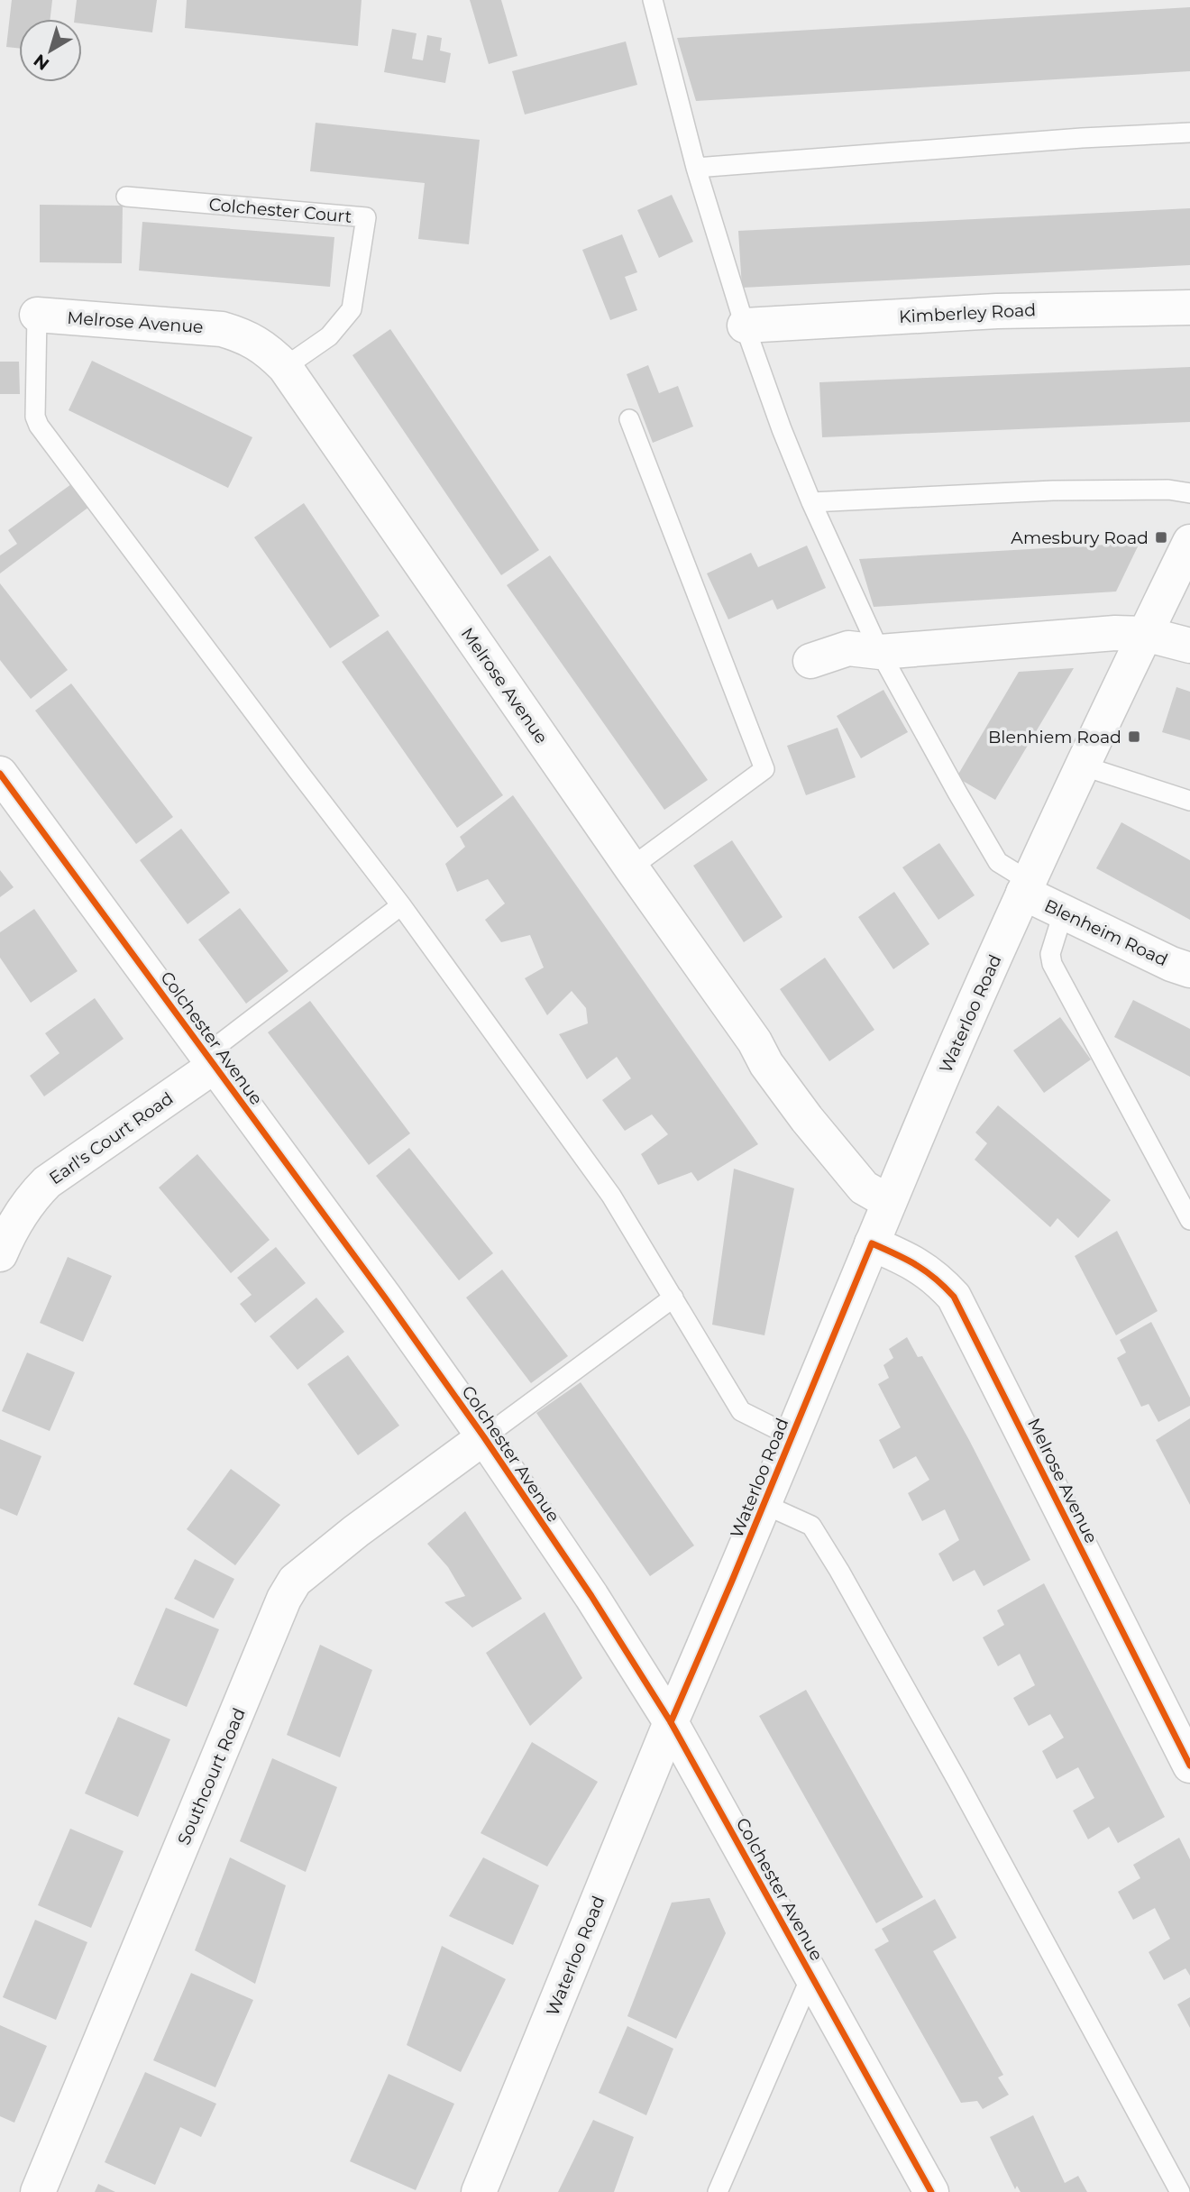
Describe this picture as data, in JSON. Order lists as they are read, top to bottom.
{
  "streets": {
    "street": [
      "Kimberley Road",
      "Melrose Avenue",
      "Blenheim Road",
      "Waterloo Road",
      "Colchester Avenue",
      "Earl's Court Road",
      "Southcourt Road"
    ],
    "lane": ["Colchester Court"]
  },
  "crossings": [
    ["Colchester Court", "Melrose Avenue"],
    ["Melrose Avenue", "Waterloo Road"],
    ["Blenheim Road", "Waterloo Road"],
    ["Waterloo Road", "Colchester Avenue"],
    ["Colchester Avenue", "Earl's Court Road"],
    ["Colchester Avenue", "Southcourt Road"]
  ],
  "places": {
    "transit": ["Amesbury Road", "Blenhiem Road"]
  },
  "north": "bottom left"
}
